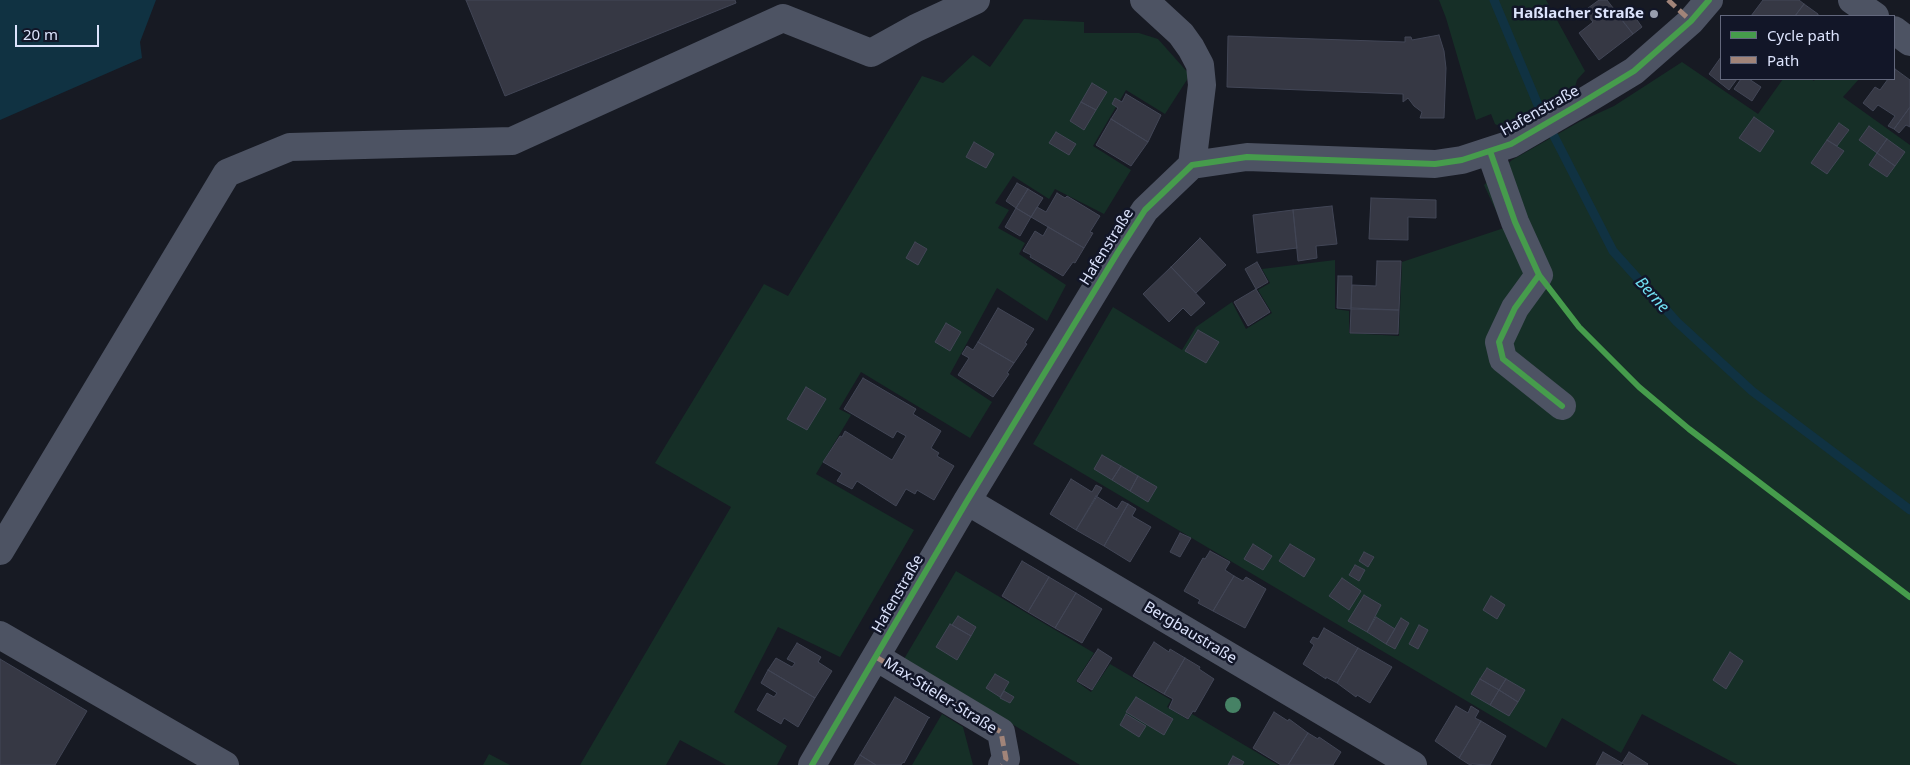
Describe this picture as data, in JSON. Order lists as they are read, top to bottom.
{
  "streets": {
    "street": ["Hafenstraße", "Bergbaustraße", "Max-Stieler-Straße"]
  },
  "crossings": [
    ["Hafenstraße", "Bergbaustraße"],
    ["Hafenstraße", "Max-Stieler-Straße"]
  ],
  "water": ["Berne"],
  "places": ["Haßlacher Straße"],
  "legend": ["Cycle path", "Path"],
  "scale_bar": "20 m"
}
